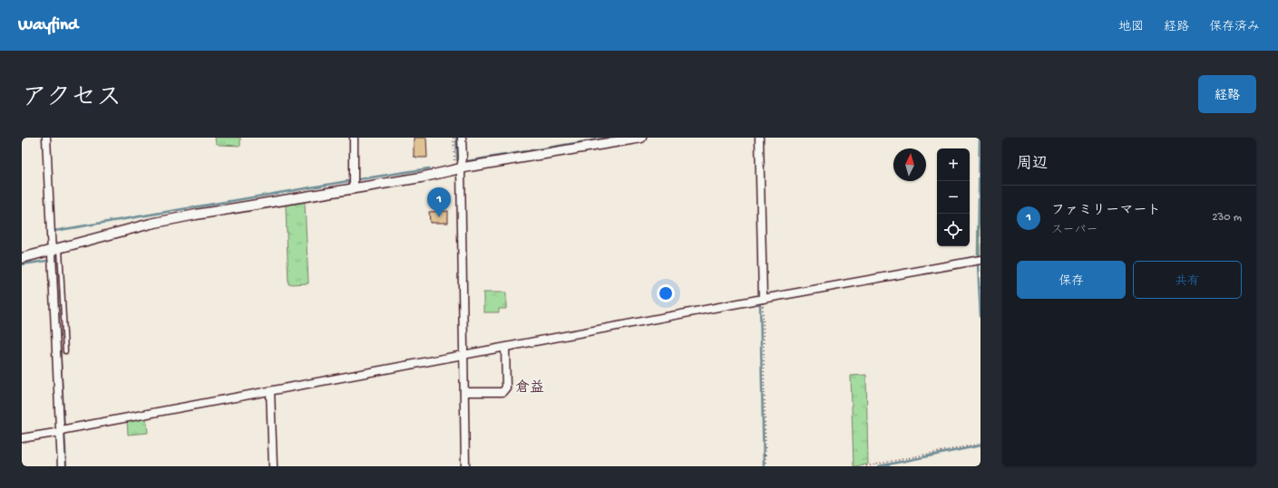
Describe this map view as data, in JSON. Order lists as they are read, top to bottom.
{
  "districts": ["倉益"],
  "north": "top",
  "page": {
    "header": "Wayfind",
    "nav": ["地図", "経路", "保存済み"],
    "title": "アクセス",
    "buttons": [
      "経路",
      ["保存", "共有"]
    ],
    "heading": "周辺",
    "map_buttons": ["+", "−"],
    "list": [
      {
        "mark": "1",
        "name": "ファミリーマート",
        "note": "スーパー",
        "value": "230 m"
      }
    ],
    "pins": "1"
  }
}
